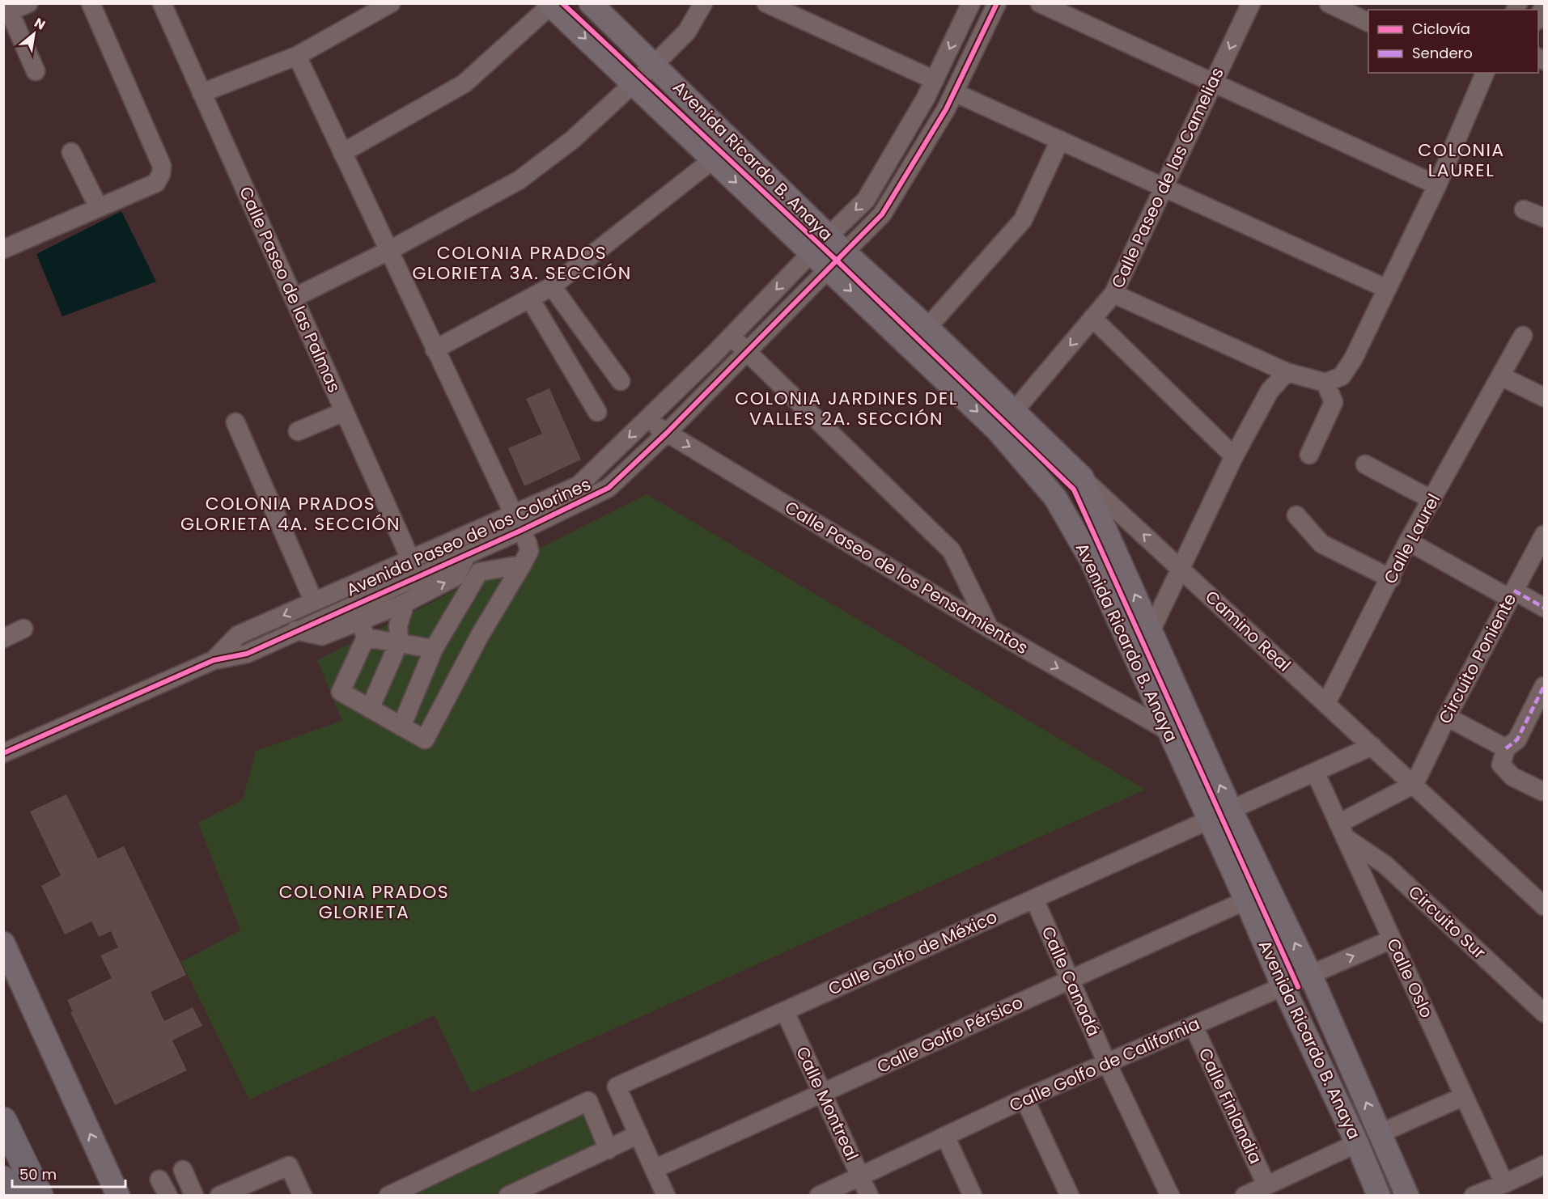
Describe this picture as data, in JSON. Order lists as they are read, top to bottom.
{
  "streets": {
    "main road": ["Avenida Ricardo B. Anaya"],
    "street": [
      "Calle Paseo de las Camelias",
      "Calle Paseo de las Palmas",
      "Avenida Paseo de los Colorines",
      "Calle Laurel",
      "Calle Paseo de los Pensamientos",
      "Camino Real",
      "Circuito Poniente",
      "Circuito Sur",
      "Calle Golfo de México",
      "Calle Oslo",
      "Calle Canadá",
      "Calle Golfo Pérsico",
      "Calle Golfo de California",
      "Calle Montreal",
      "Calle Finlandia"
    ]
  },
  "crossings": [
    ["Avenida Ricardo B. Anaya", "Calle Paseo de las Camelias"],
    ["Avenida Ricardo B. Anaya", "Avenida Paseo de los Colorines"],
    ["Avenida Ricardo B. Anaya", "Calle Paseo de los Pensamientos"],
    ["Avenida Ricardo B. Anaya", "Camino Real"],
    ["Avenida Ricardo B. Anaya", "Calle Golfo de México"],
    ["Avenida Ricardo B. Anaya", "Calle Golfo Pérsico"],
    ["Avenida Ricardo B. Anaya", "Calle Golfo de California"],
    ["Calle Paseo de las Palmas", "Avenida Paseo de los Colorines"],
    ["Avenida Paseo de los Colorines", "Calle Paseo de los Pensamientos"],
    ["Calle Laurel", "Camino Real"],
    ["Camino Real", "Circuito Poniente"],
    ["Circuito Sur", "Calle Oslo"],
    ["Calle Golfo de México", "Calle Canadá"],
    ["Calle Golfo de México", "Calle Montreal"],
    ["Calle Oslo", "Calle Golfo de California"],
    ["Calle Canadá", "Calle Golfo Pérsico"],
    ["Calle Canadá", "Calle Golfo de California"],
    ["Calle Golfo Pérsico", "Calle Montreal"],
    ["Calle Golfo de California", "Calle Montreal"],
    ["Calle Golfo de California", "Calle Finlandia"]
  ],
  "districts": [
    "COLONIA LAUREL",
    "COLONIA PRADOS GLORIETA 3A. SECCIÓN",
    "COLONIA JARDINES DEL VALLES 2A. SECCIÓN",
    "COLONIA PRADOS GLORIETA 4A. SECCIÓN",
    "COLONIA PRADOS GLORIETA"
  ],
  "legend": ["Ciclovía", "Sendero"],
  "scale_bar": "50 m",
  "north": "top right"
}
